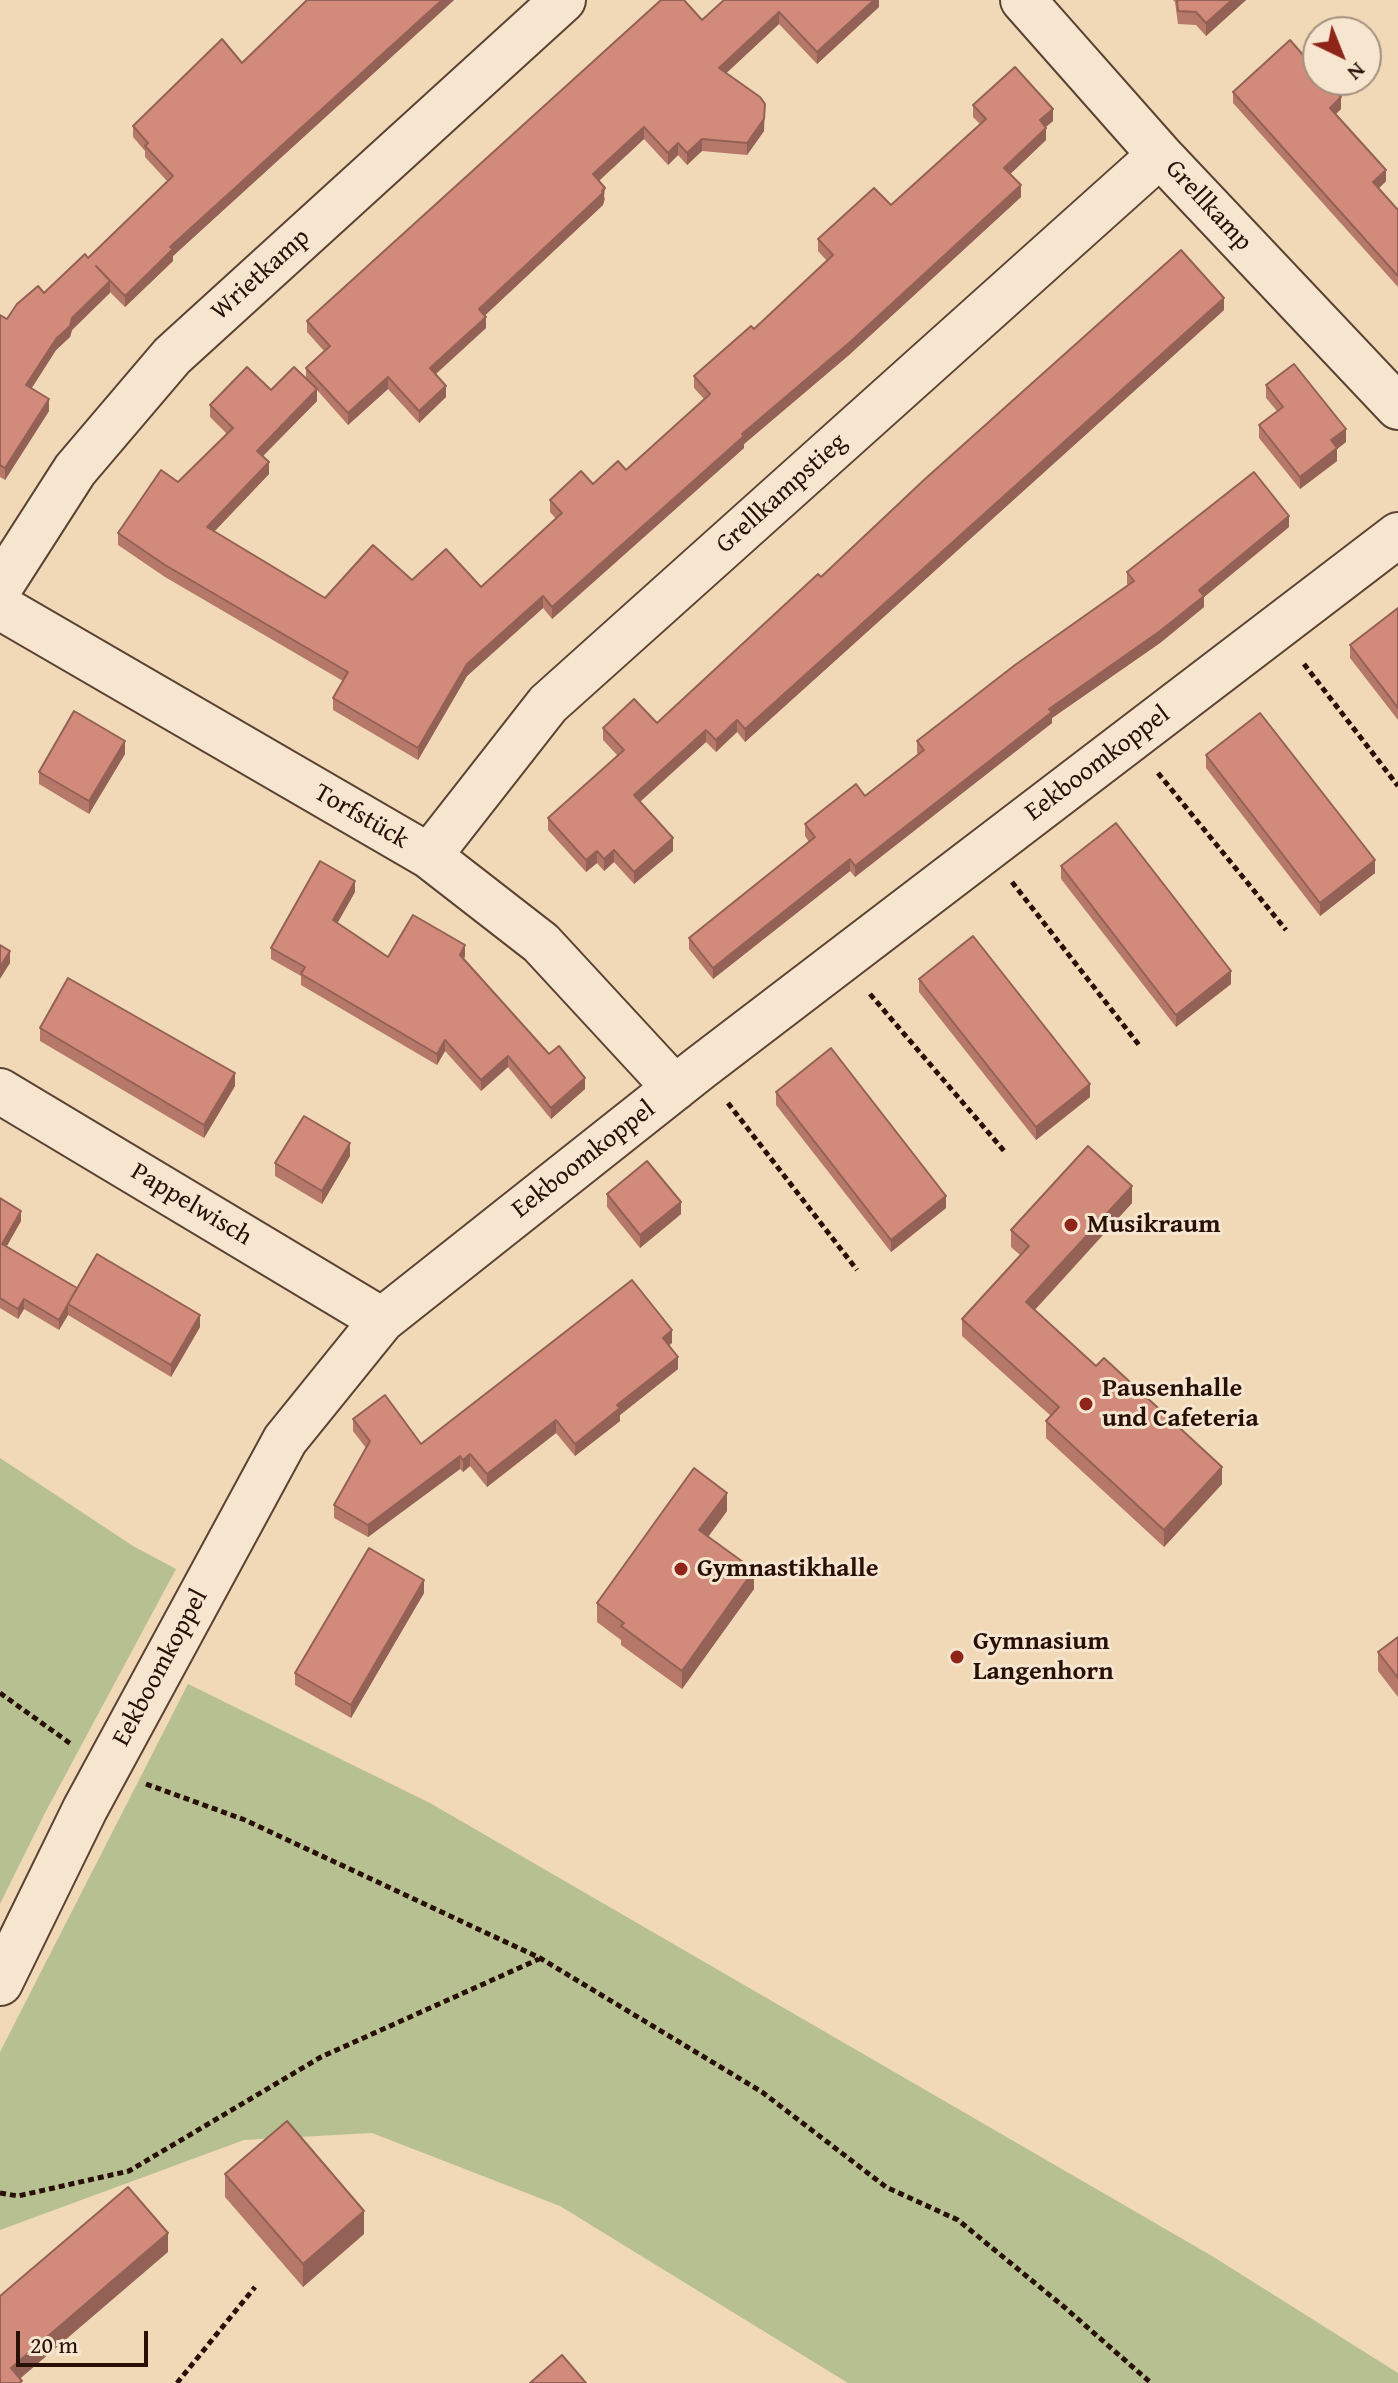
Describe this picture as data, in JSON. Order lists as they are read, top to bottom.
{
  "streets": {
    "street": [
      "Grellkamp",
      "Wrietkamp",
      "Grellkampstieg",
      "Eekboomkoppel",
      "Torfstück",
      "Pappelwisch"
    ]
  },
  "crossings": [
    ["Grellkamp", "Grellkampstieg"],
    ["Grellkampstieg", "Torfstück"],
    ["Eekboomkoppel", "Torfstück"],
    ["Eekboomkoppel", "Pappelwisch"]
  ],
  "places": [
    "Musikraum",
    "Pausenhalle und Cafeteria",
    "Gymnastikhalle",
    "Gymnasium Langenhorn"
  ],
  "scale_bar": "20 m",
  "north": "bottom right"
}
